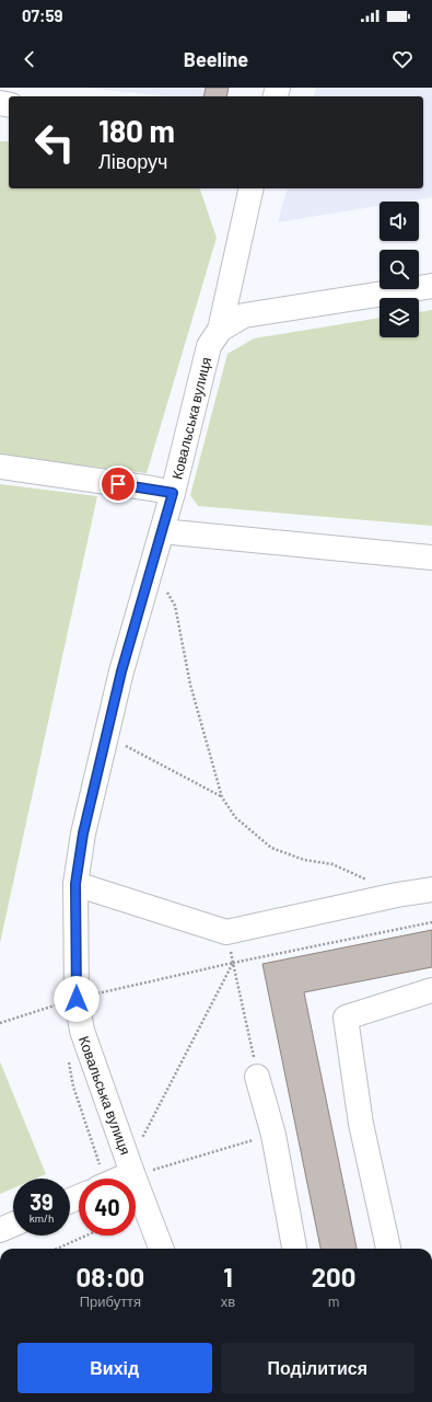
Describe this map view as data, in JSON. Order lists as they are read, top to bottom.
{
  "streets": {
    "street": ["Ковальська вулиця"]
  },
  "page": {
    "status": "07:59",
    "header": "Beeline",
    "turn": ["180 m", "Ліворуч"],
    "speed": "39 km/h",
    "limit": "40",
    "eta": [
      "08:00",
      "Прибуття",
      "1",
      "хв",
      "200",
      "m"
    ],
    "buttons": ["Вихід", "Поділитися"]
  }
}
